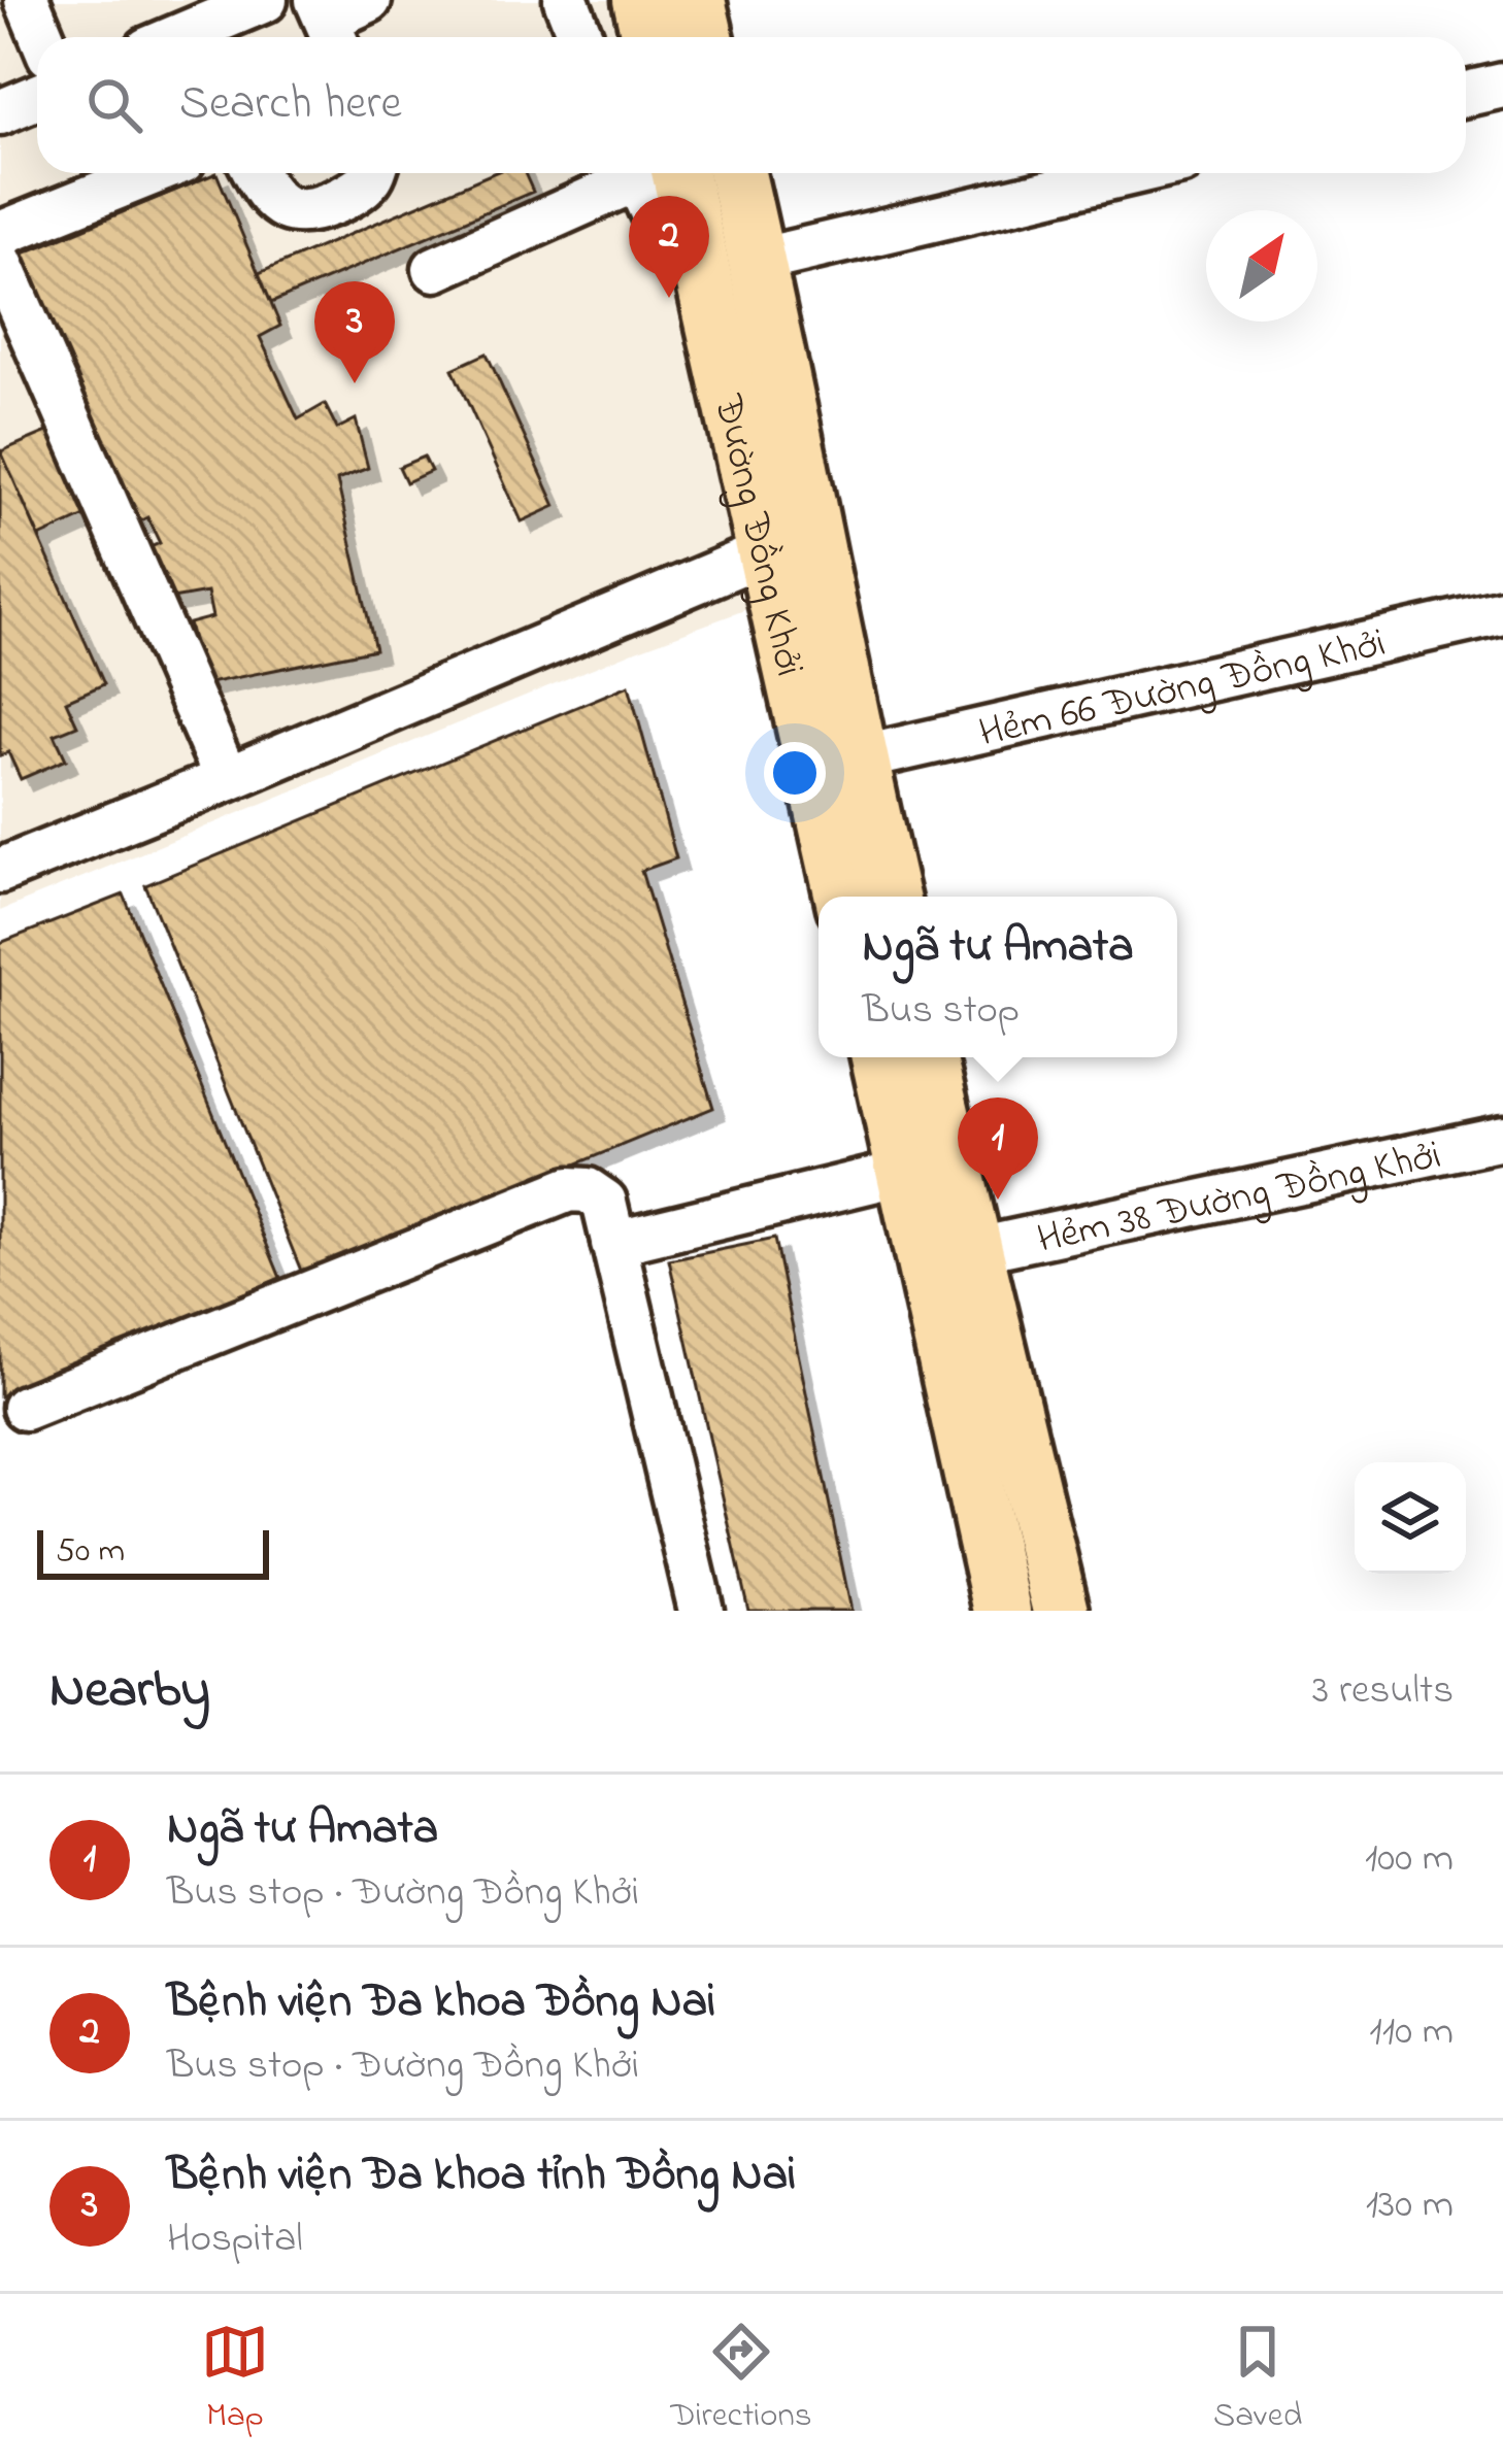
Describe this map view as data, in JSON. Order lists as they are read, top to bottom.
{
  "streets": {
    "main road": ["Đường Đồng Khởi"],
    "street": ["Hẻm 66 Đường Đồng Khởi", "Hẻm 38 Đường Đồng Khởi"]
  },
  "crossings": [
    ["Đường Đồng Khởi", "Hẻm 66 Đường Đồng Khởi"]
  ],
  "scale_bar": "50 m",
  "north": "top right",
  "page": {
    "search": "Search here",
    "pins": ["2", "3", "1"],
    "popup": ["Ngã tư Amata", "Bus stop"],
    "scale": "50 m",
    "heading": ["Nearby", "3 results"],
    "list": [
      {
        "mark": "1",
        "name": "Ngã tư Amata",
        "note": "Bus stop · Đường Đồng Khởi",
        "value": "100 m"
      },
      {
        "mark": "2",
        "name": "Bệnh viện Đa khoa Đồng Nai",
        "note": "Bus stop · Đường Đồng Khởi",
        "value": "110 m"
      },
      {
        "mark": "3",
        "name": "Bệnh viện Đa khoa tỉnh Đồng Nai",
        "note": "Hospital",
        "value": "130 m"
      }
    ],
    "nav": ["Map", "Directions", "Saved"]
  }
}
